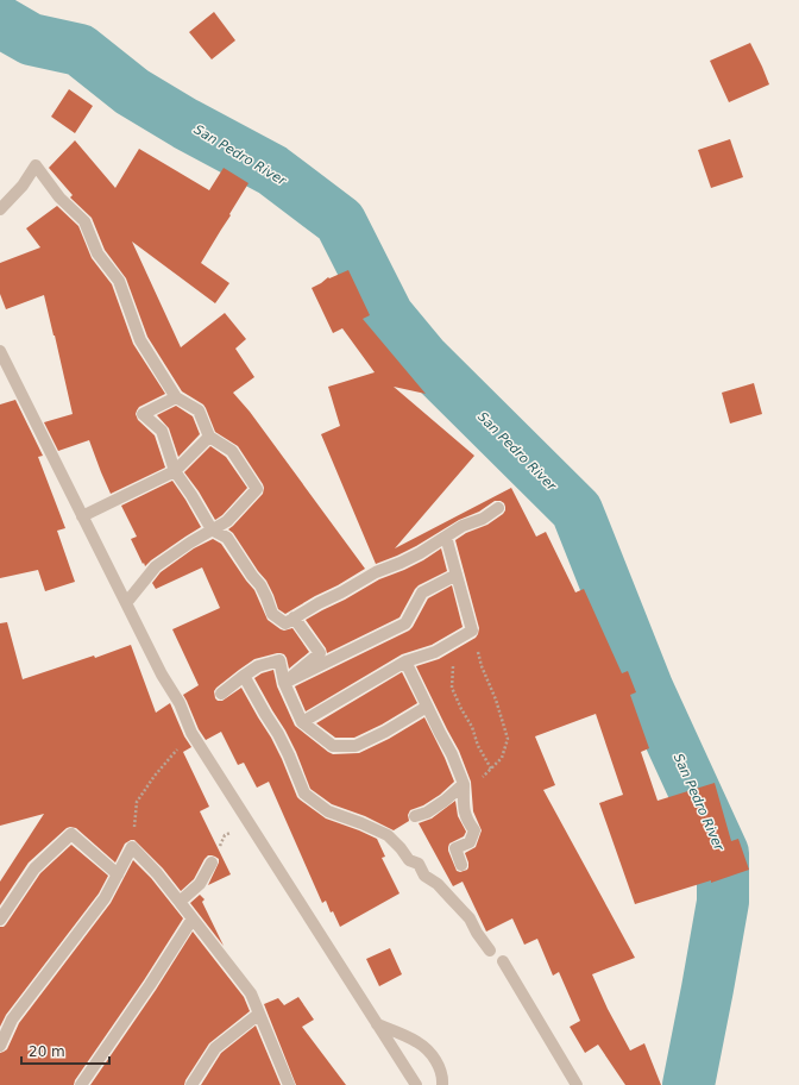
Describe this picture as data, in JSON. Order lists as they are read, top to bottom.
{
  "water": ["San Pedro River"],
  "scale_bar": "20 m"
}
